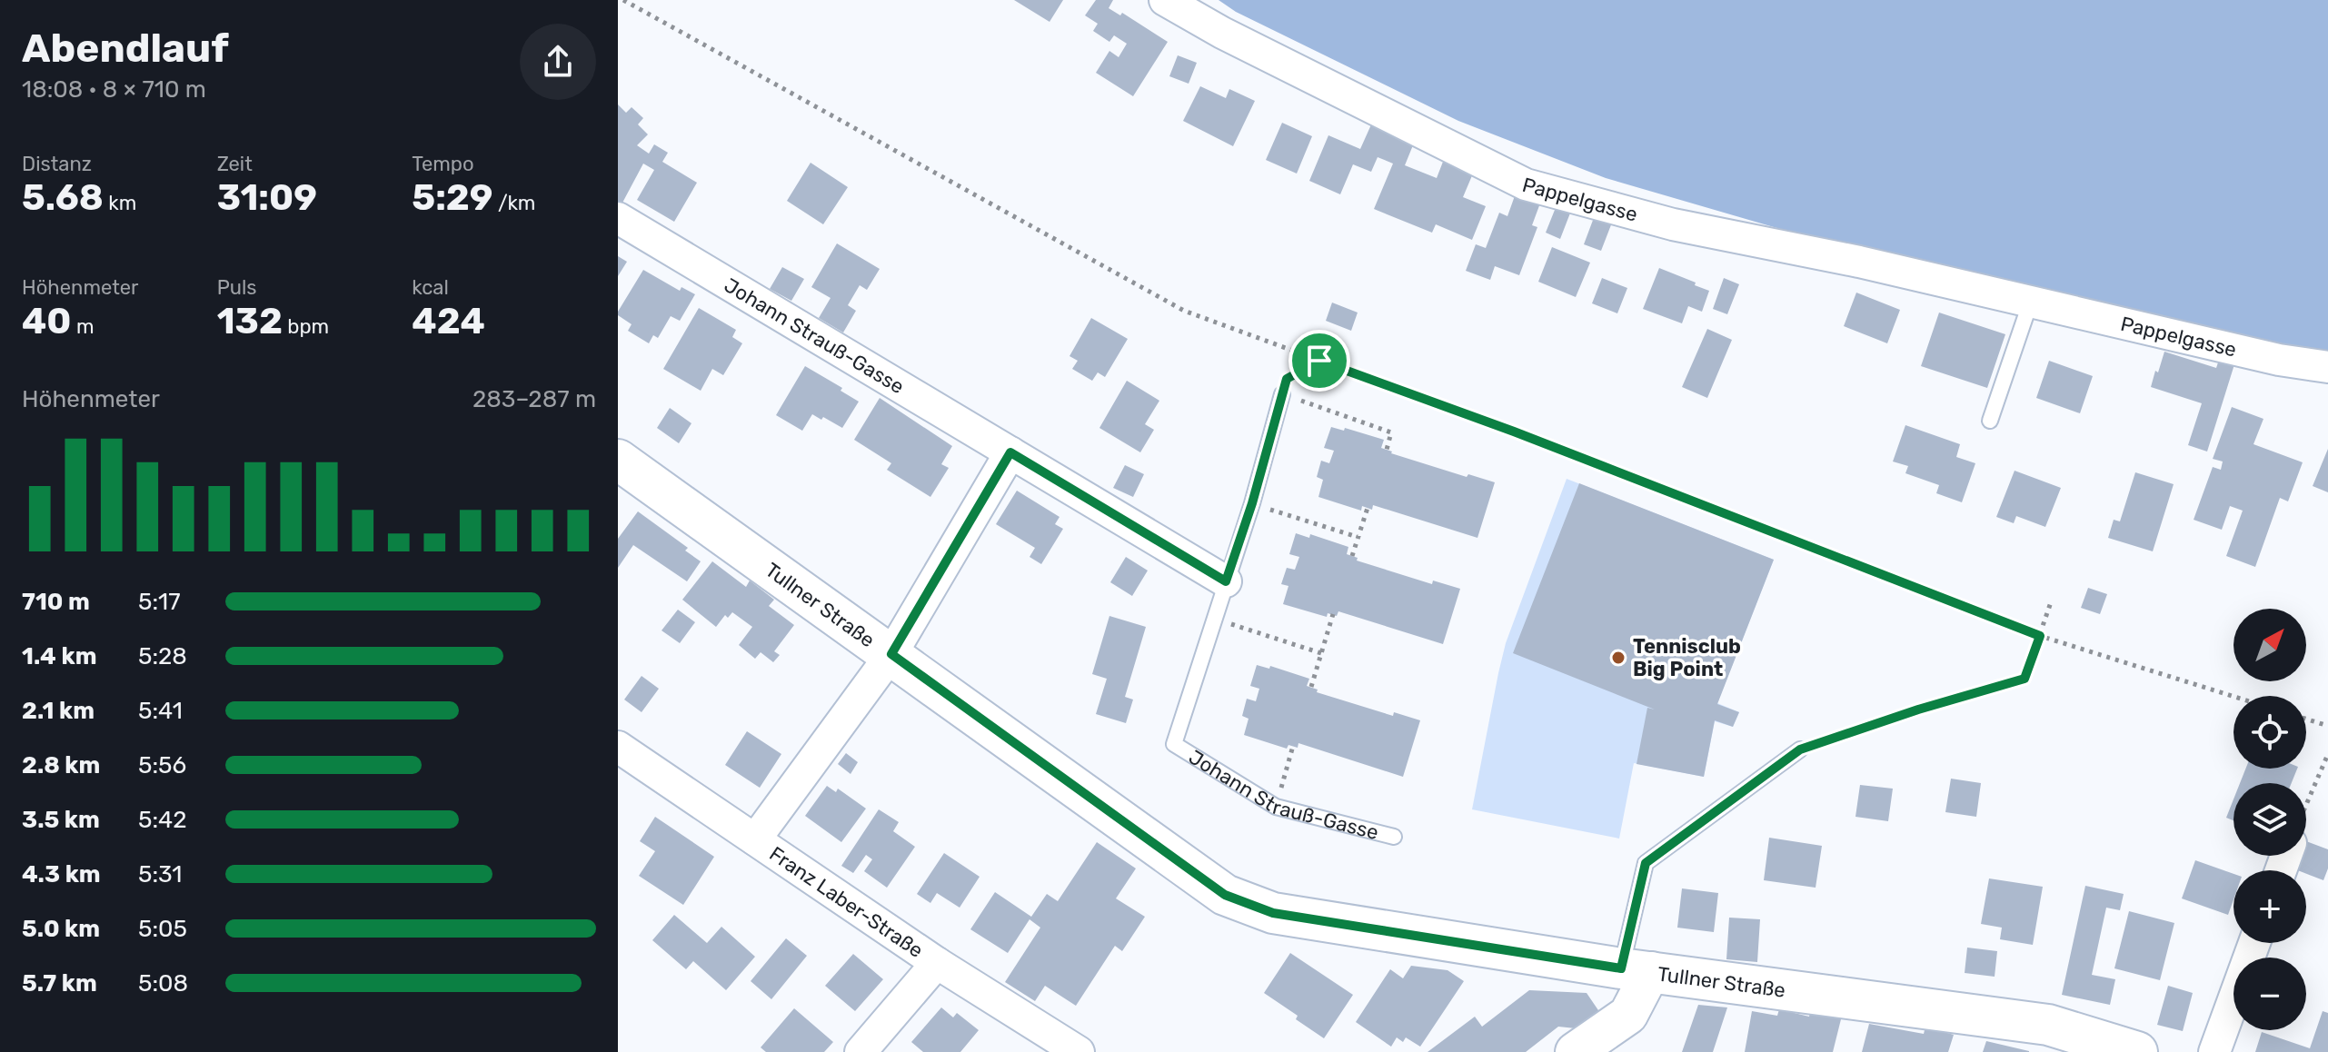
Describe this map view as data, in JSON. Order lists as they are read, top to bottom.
{
  "streets": {
    "main road": ["Tullner Straße"],
    "street": ["Pappelgasse", "Johann Strauß-Gasse", "Franz Laber-Straße"]
  },
  "places": ["Tennisclub Big Point"],
  "north": "top right",
  "page": {
    "heading": ["Abendlauf", "18:08 · 8 × 710 m"],
    "stats": [
      ["Distanz", "5.68 km"],
      ["Zeit", "31:09"],
      ["Tempo", "5:29 /km"],
      ["Höhenmeter", "40 m"],
      ["Puls", "132 bpm"],
      ["kcal", "424"]
    ],
    "chart": ["Höhenmeter", "283–287 m"],
    "list": [
      {
        "name": "710 m",
        "note": "5:17"
      },
      {
        "name": "1.4 km",
        "note": "5:28"
      },
      {
        "name": "2.1 km",
        "note": "5:41"
      },
      {
        "name": "2.8 km",
        "note": "5:56"
      },
      {
        "name": "3.5 km",
        "note": "5:42"
      },
      {
        "name": "4.3 km",
        "note": "5:31"
      },
      {
        "name": "5.0 km",
        "note": "5:05"
      },
      {
        "name": "5.7 km",
        "note": "5:08"
      }
    ],
    "map_buttons": ["+", "−"]
  }
}
